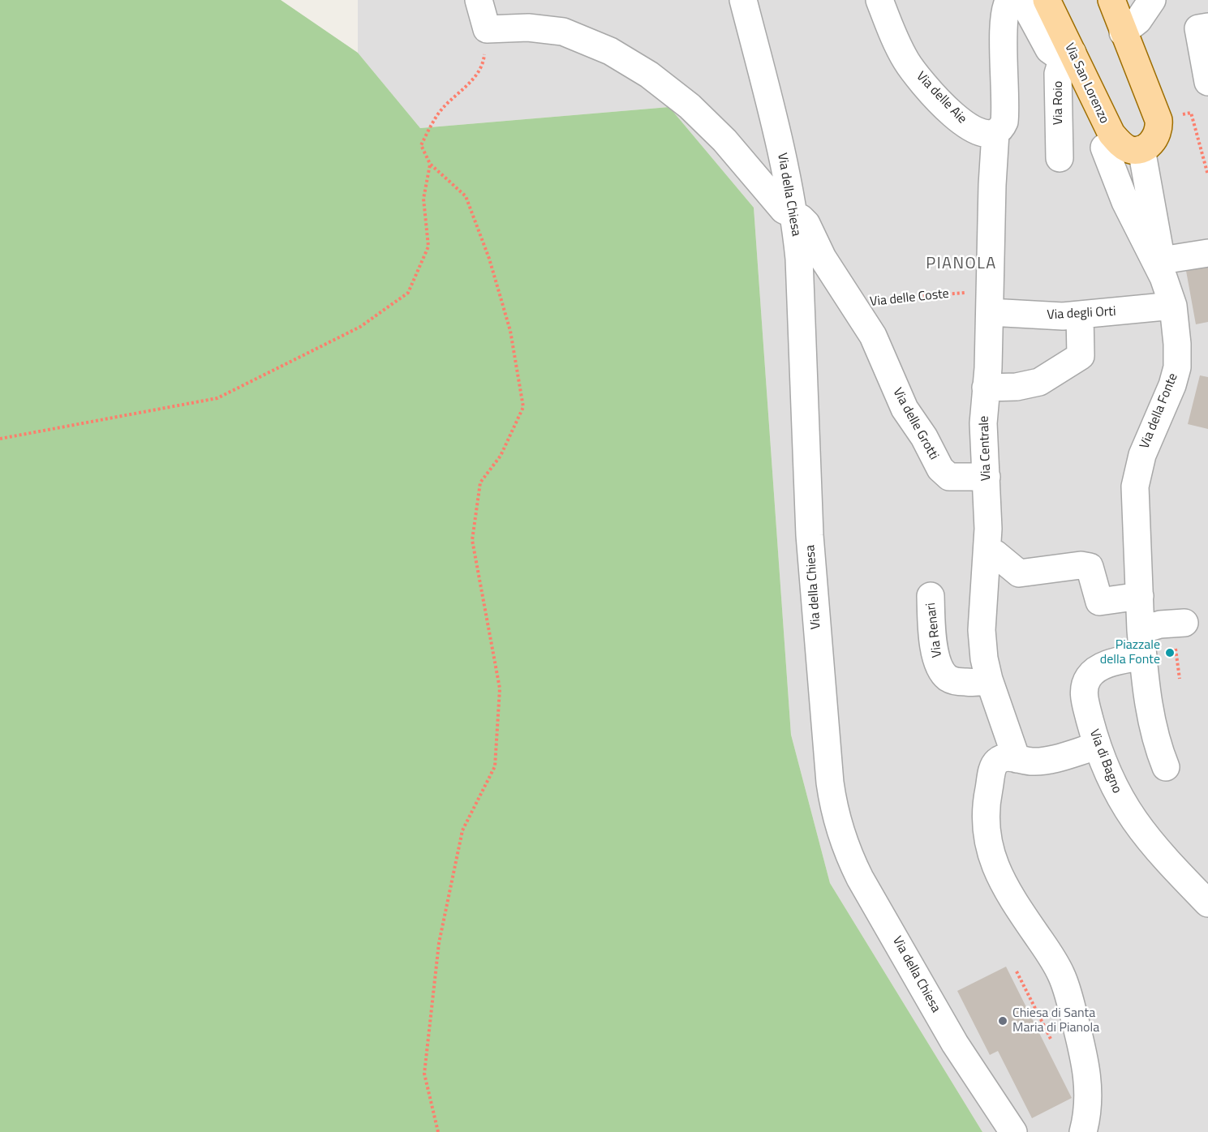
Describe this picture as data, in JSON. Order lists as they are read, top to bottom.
{
  "streets": {
    "main road": ["Via San Lorenzo"],
    "street": [
      "Via delle Aie",
      "Via Roio",
      "Via della Chiesa",
      "Via delle Coste",
      "Via degli Orti",
      "Via della Fonte",
      "Via delle Grotti",
      "Via Centrale",
      "Via Renari",
      "Via di Bagno"
    ]
  },
  "crossings": [
    ["Via San Lorenzo", "Via Roio"],
    ["Via delle Aie", "Via Centrale"],
    ["Via della Chiesa", "Via delle Coste"],
    ["Via delle Coste", "Via degli Orti"],
    ["Via delle Coste", "Via delle Grotti"],
    ["Via delle Coste", "Via Centrale"],
    ["Via degli Orti", "Via della Fonte"],
    ["Via degli Orti", "Via Centrale"],
    ["Via delle Grotti", "Via Centrale"],
    ["Via Centrale", "Via Renari"]
  ],
  "districts": ["PIANOLA"],
  "places": ["Piazzale della Fonte", "Chiesa di Santa Maria di Pianola"]
}
